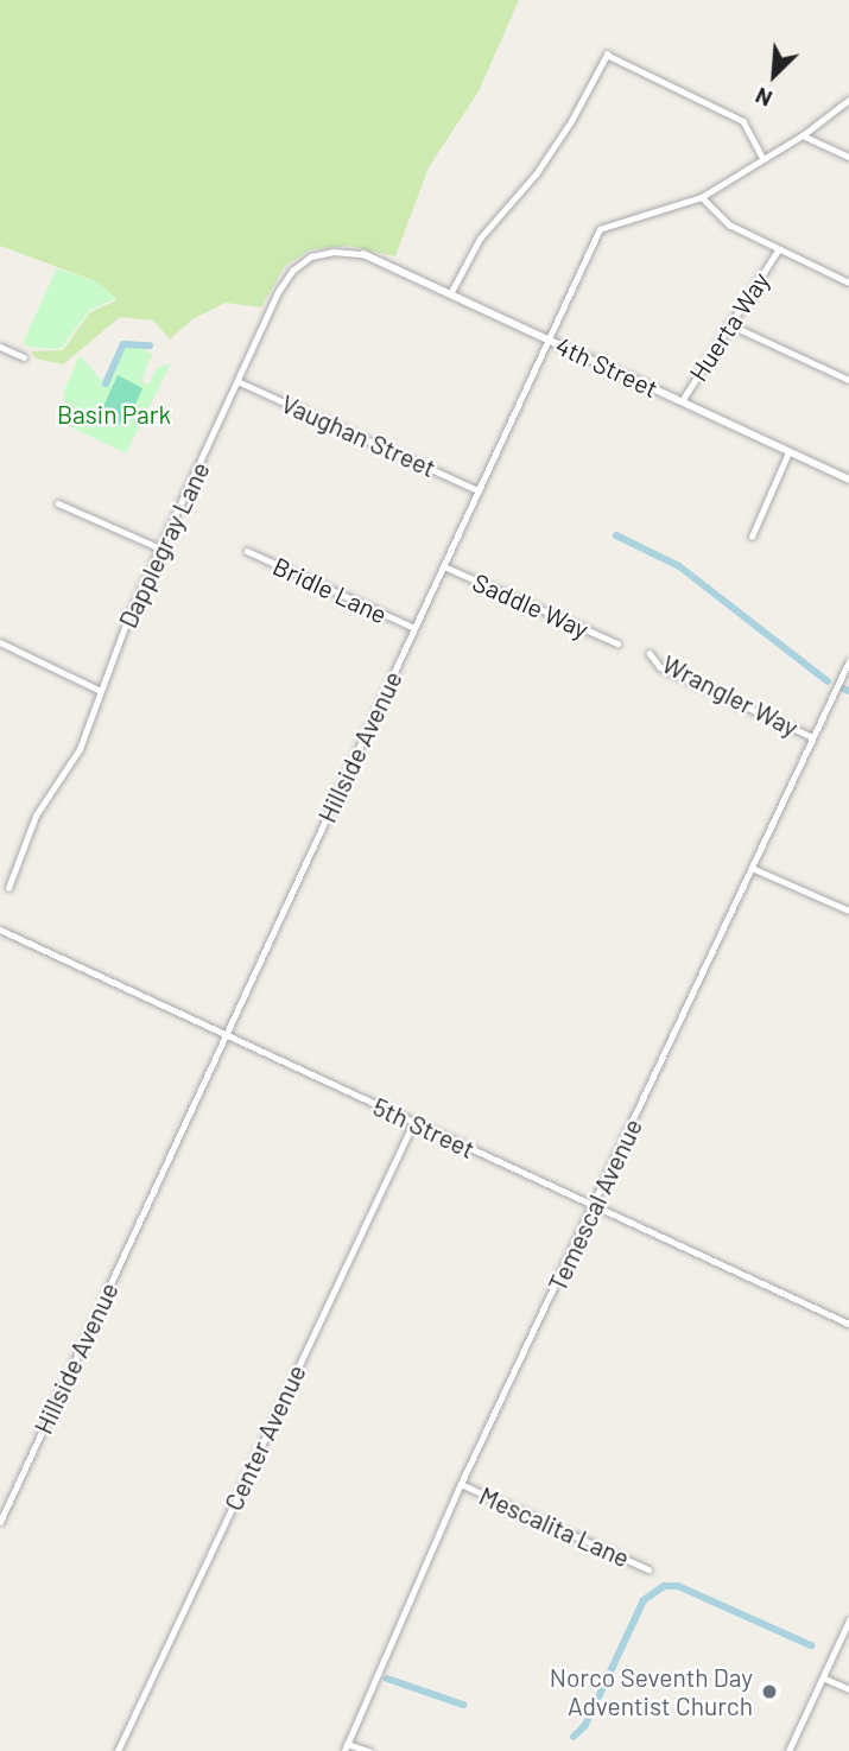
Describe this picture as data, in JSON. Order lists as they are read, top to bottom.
{
  "streets": {
    "street": [
      "Huerta Way",
      "4th Street",
      "Vaughan Street",
      "Dapplegray Lane",
      "Bridle Lane",
      "Saddle Way",
      "Wrangler Way",
      "Hillside Avenue",
      "5th Street",
      "Temescal Avenue",
      "Center Avenue",
      "Mescalita Lane"
    ]
  },
  "crossings": [
    ["Huerta Way", "4th Street"],
    ["4th Street", "Dapplegray Lane"],
    ["4th Street", "Hillside Avenue"],
    ["Vaughan Street", "Dapplegray Lane"],
    ["Vaughan Street", "Hillside Avenue"],
    ["Bridle Lane", "Hillside Avenue"],
    ["Saddle Way", "Hillside Avenue"],
    ["Wrangler Way", "Temescal Avenue"],
    ["Hillside Avenue", "5th Street"],
    ["5th Street", "Temescal Avenue"],
    ["5th Street", "Center Avenue"],
    ["Temescal Avenue", "Mescalita Lane"]
  ],
  "parks": ["Basin Park"],
  "places": ["Norco Seventh Day Adventist Church"],
  "north": "bottom left"
}
